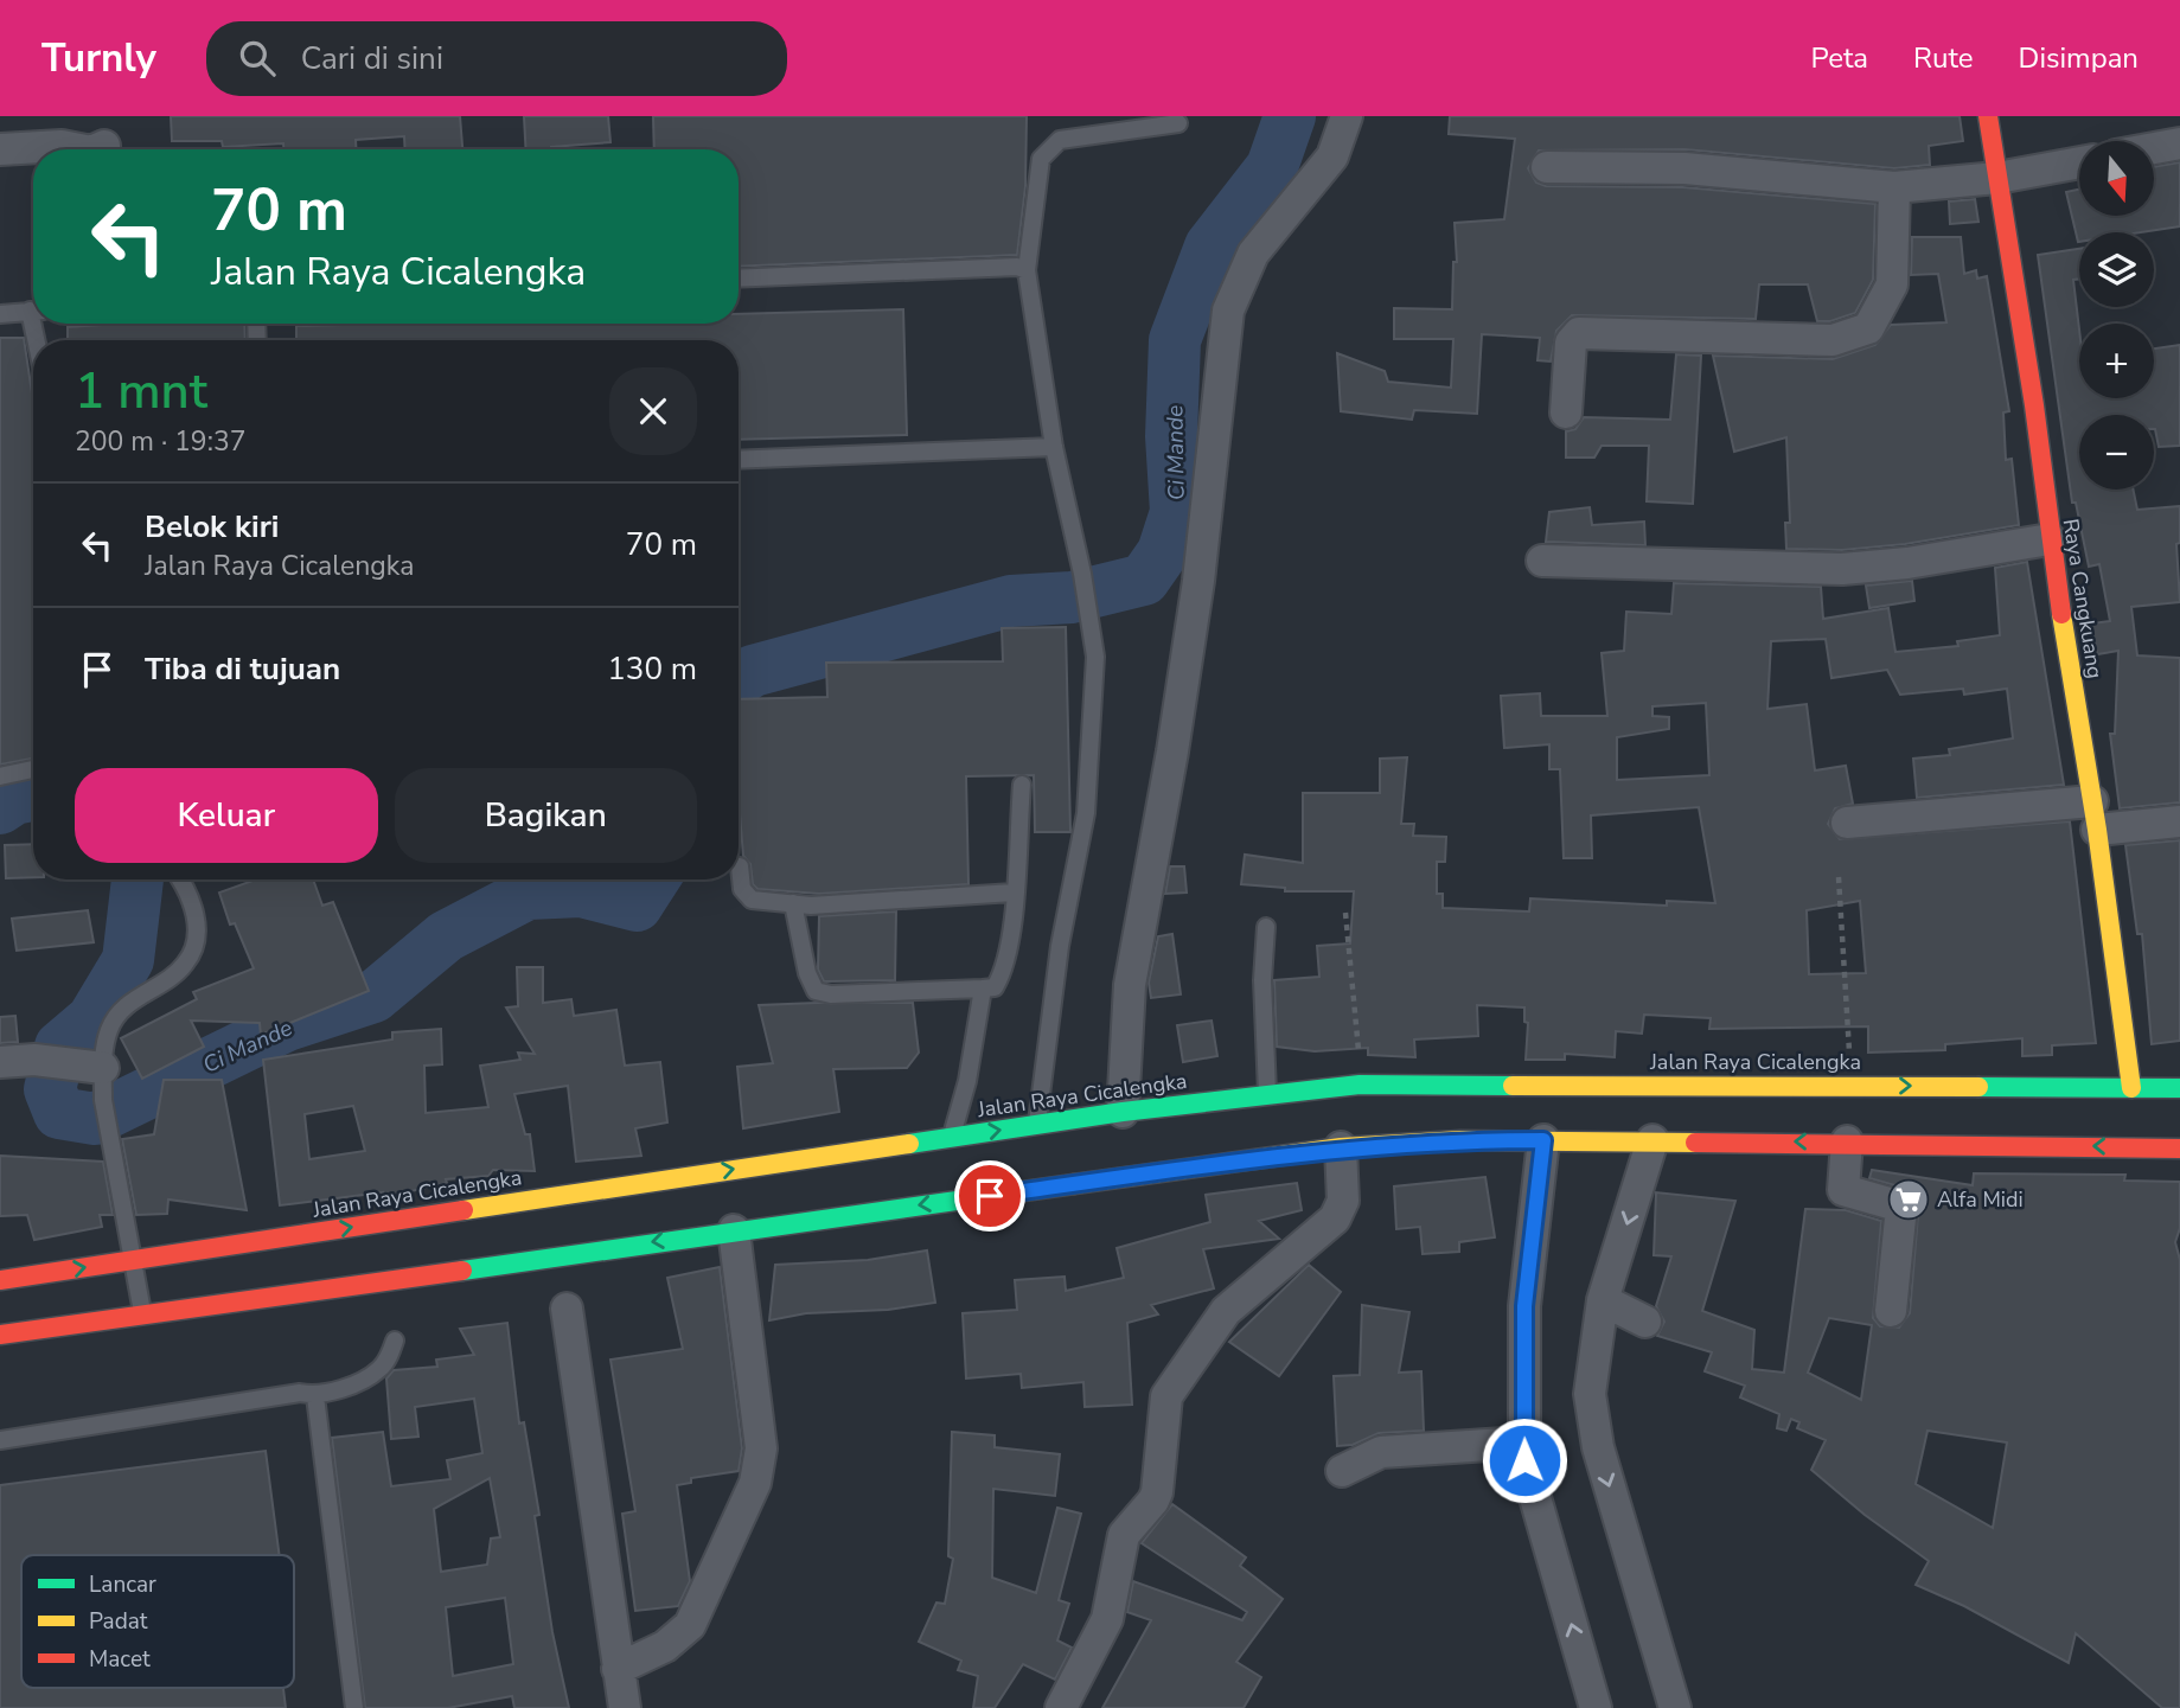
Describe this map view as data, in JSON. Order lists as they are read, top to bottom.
{
  "streets": {
    "main road": ["Raya Cangkuang", "Jalan Raya Cicalengka"]
  },
  "crossings": [
    ["Raya Cangkuang", "Jalan Raya Cicalengka"]
  ],
  "water": ["Ci Mande"],
  "places": {
    "supermarket": ["Alfa Midi"]
  },
  "legend": ["Lancar", "Padat", "Macet"],
  "north": "bottom",
  "page": {
    "header": "Turnly",
    "search": "Cari di sini",
    "nav": ["Peta", "Rute", "Disimpan"],
    "map_buttons": ["+", "−"],
    "turn": ["70 m", "Jalan Raya Cicalengka"],
    "heading": ["1 mnt", "200 m · 19:37"],
    "list": [
      {
        "name": "Belok kiri",
        "note": "Jalan Raya Cicalengka",
        "value": "70 m"
      },
      {
        "name": "Tiba di tujuan",
        "value": "130 m"
      }
    ],
    "buttons": ["Keluar", "Bagikan"]
  }
}
